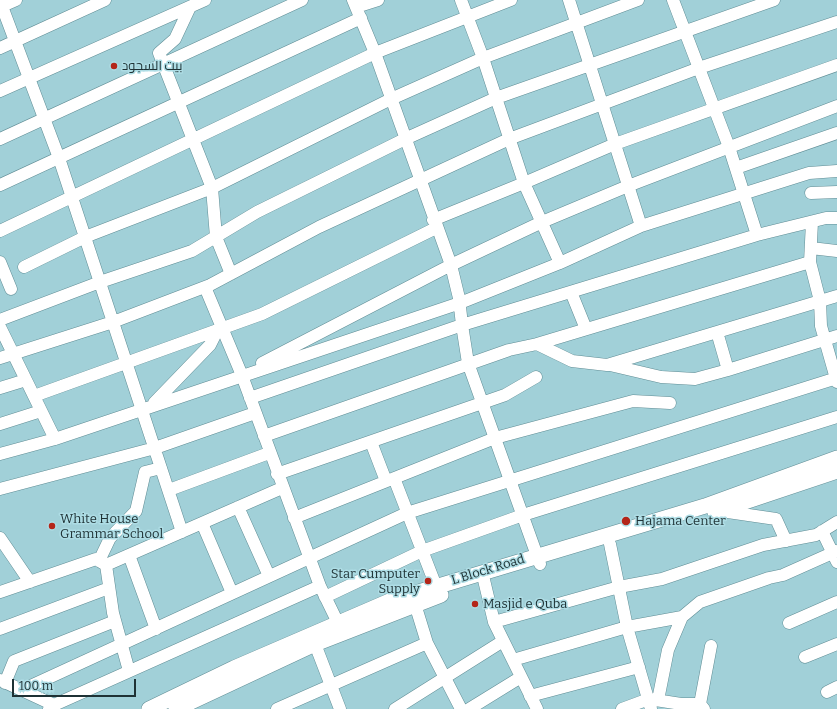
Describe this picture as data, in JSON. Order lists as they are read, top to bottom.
{
  "streets": {
    "main road": ["L Block Road"]
  },
  "places": [
    "بیت السجود",
    "Hajama Center",
    "White House Grammar School",
    "Star Cumputer Supply",
    "Masjid e Quba"
  ],
  "scale_bar": "100 m"
}
